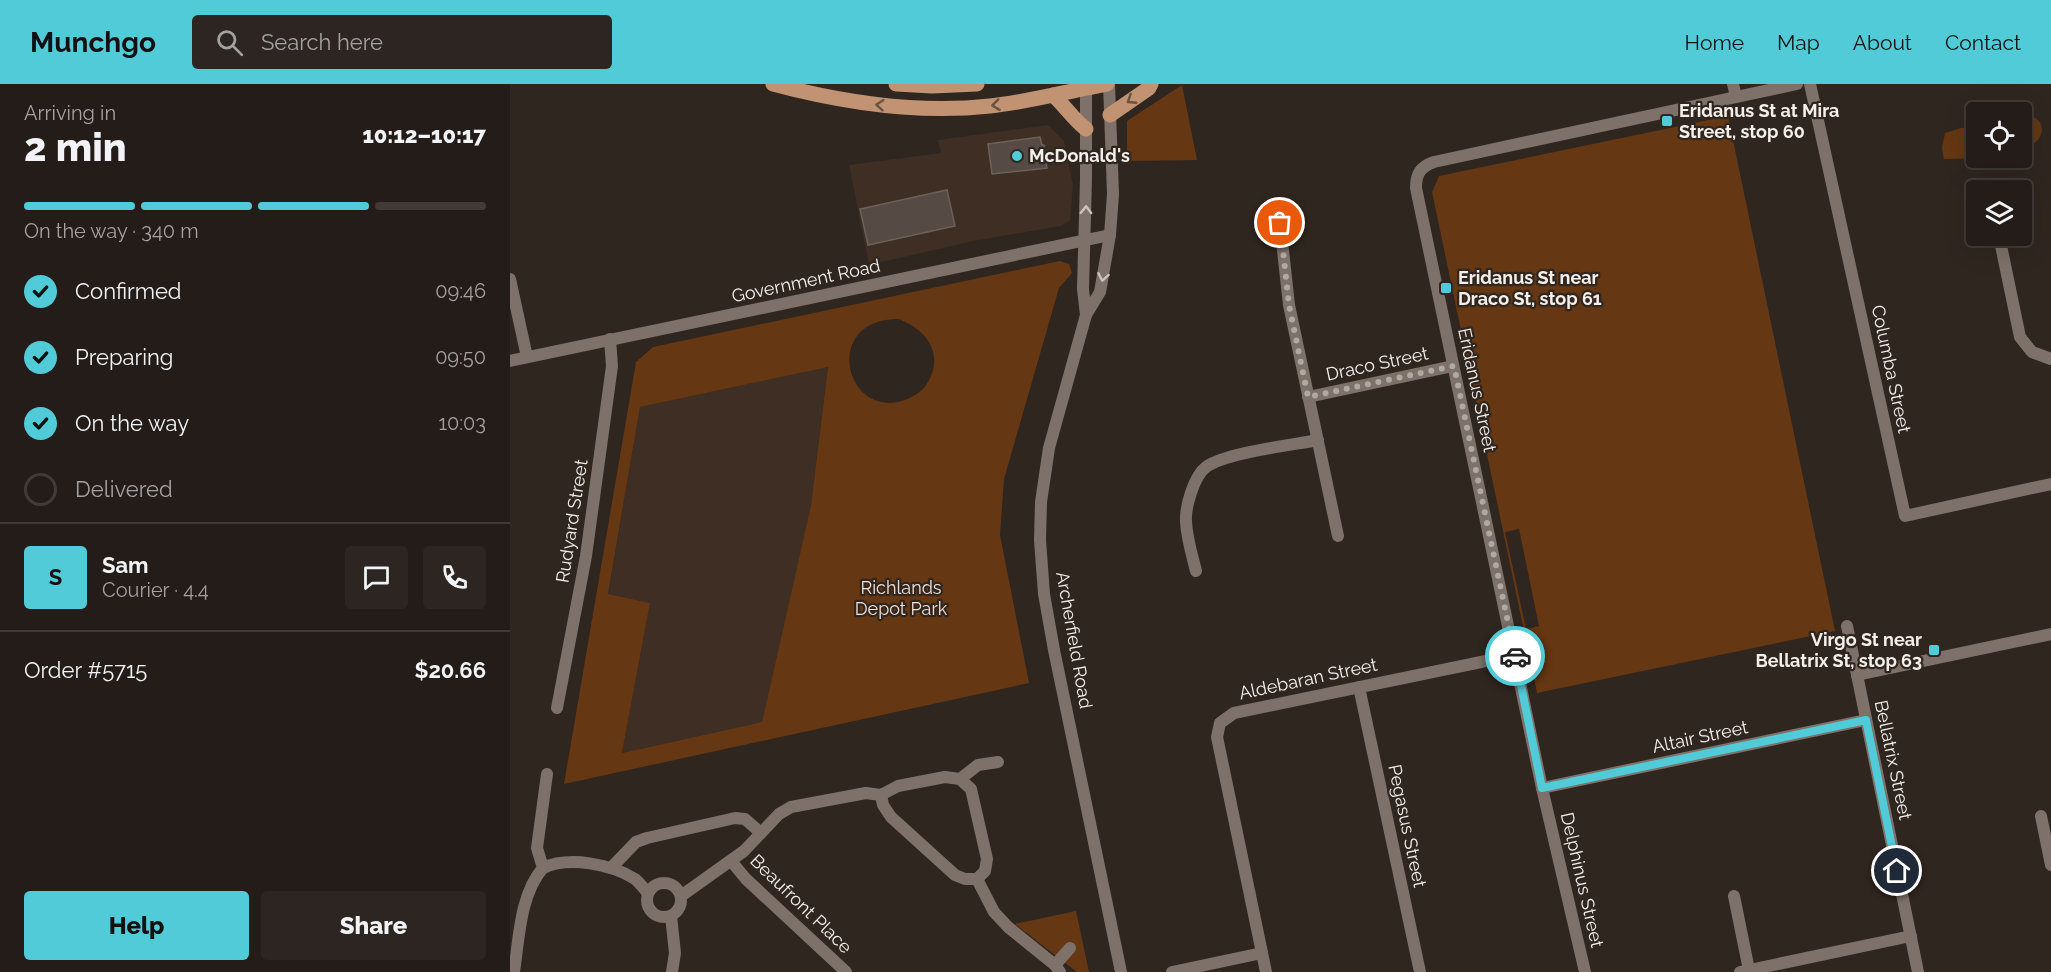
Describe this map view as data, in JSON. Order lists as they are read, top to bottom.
{
  "streets": {
    "street": [
      "Government Road",
      "Draco Street",
      "Columba Street",
      "Eridanus Street",
      "Rudyard Street",
      "Archerfield Road",
      "Aldebaran Street",
      "Altair Street",
      "Bellatrix Street",
      "Pegasus Street",
      "Delphinus Street",
      "Beaufront Place"
    ]
  },
  "crossings": [
    ["Government Road", "Rudyard Street"],
    ["Government Road", "Archerfield Road"],
    ["Draco Street", "Eridanus Street"],
    ["Eridanus Street", "Aldebaran Street"],
    ["Eridanus Street", "Delphinus Street"],
    ["Aldebaran Street", "Pegasus Street"],
    ["Aldebaran Street", "Delphinus Street"],
    ["Altair Street", "Bellatrix Street"],
    ["Altair Street", "Delphinus Street"]
  ],
  "parks": ["Richlands Depot Park"],
  "places": {
    "transit": ["Eridanus St at Mira Street, stop 60", "Eridanus St near Draco St, stop 61", "Virgo St near Bellatrix St, stop 63"],
    "other": ["McDonald's"]
  },
  "page": {
    "header": "Munchgo",
    "search": "Search here",
    "nav": [
      "Home",
      "Map",
      "About",
      "Contact"
    ],
    "heading": ["2 min", "Arriving in", "10:12–10:17"],
    "panel": [
      "Sam",
      "Courier · 4.4",
      "Order #5715",
      "$20.66"
    ],
    "bar": "On the way · 340 m",
    "list": [
      ["Confirmed", "09:46"],
      ["Preparing", "09:50"],
      ["On the way", "10:03"],
      "Delivered"
    ],
    "round": "S",
    "buttons": ["Help", "Share"]
  }
}
